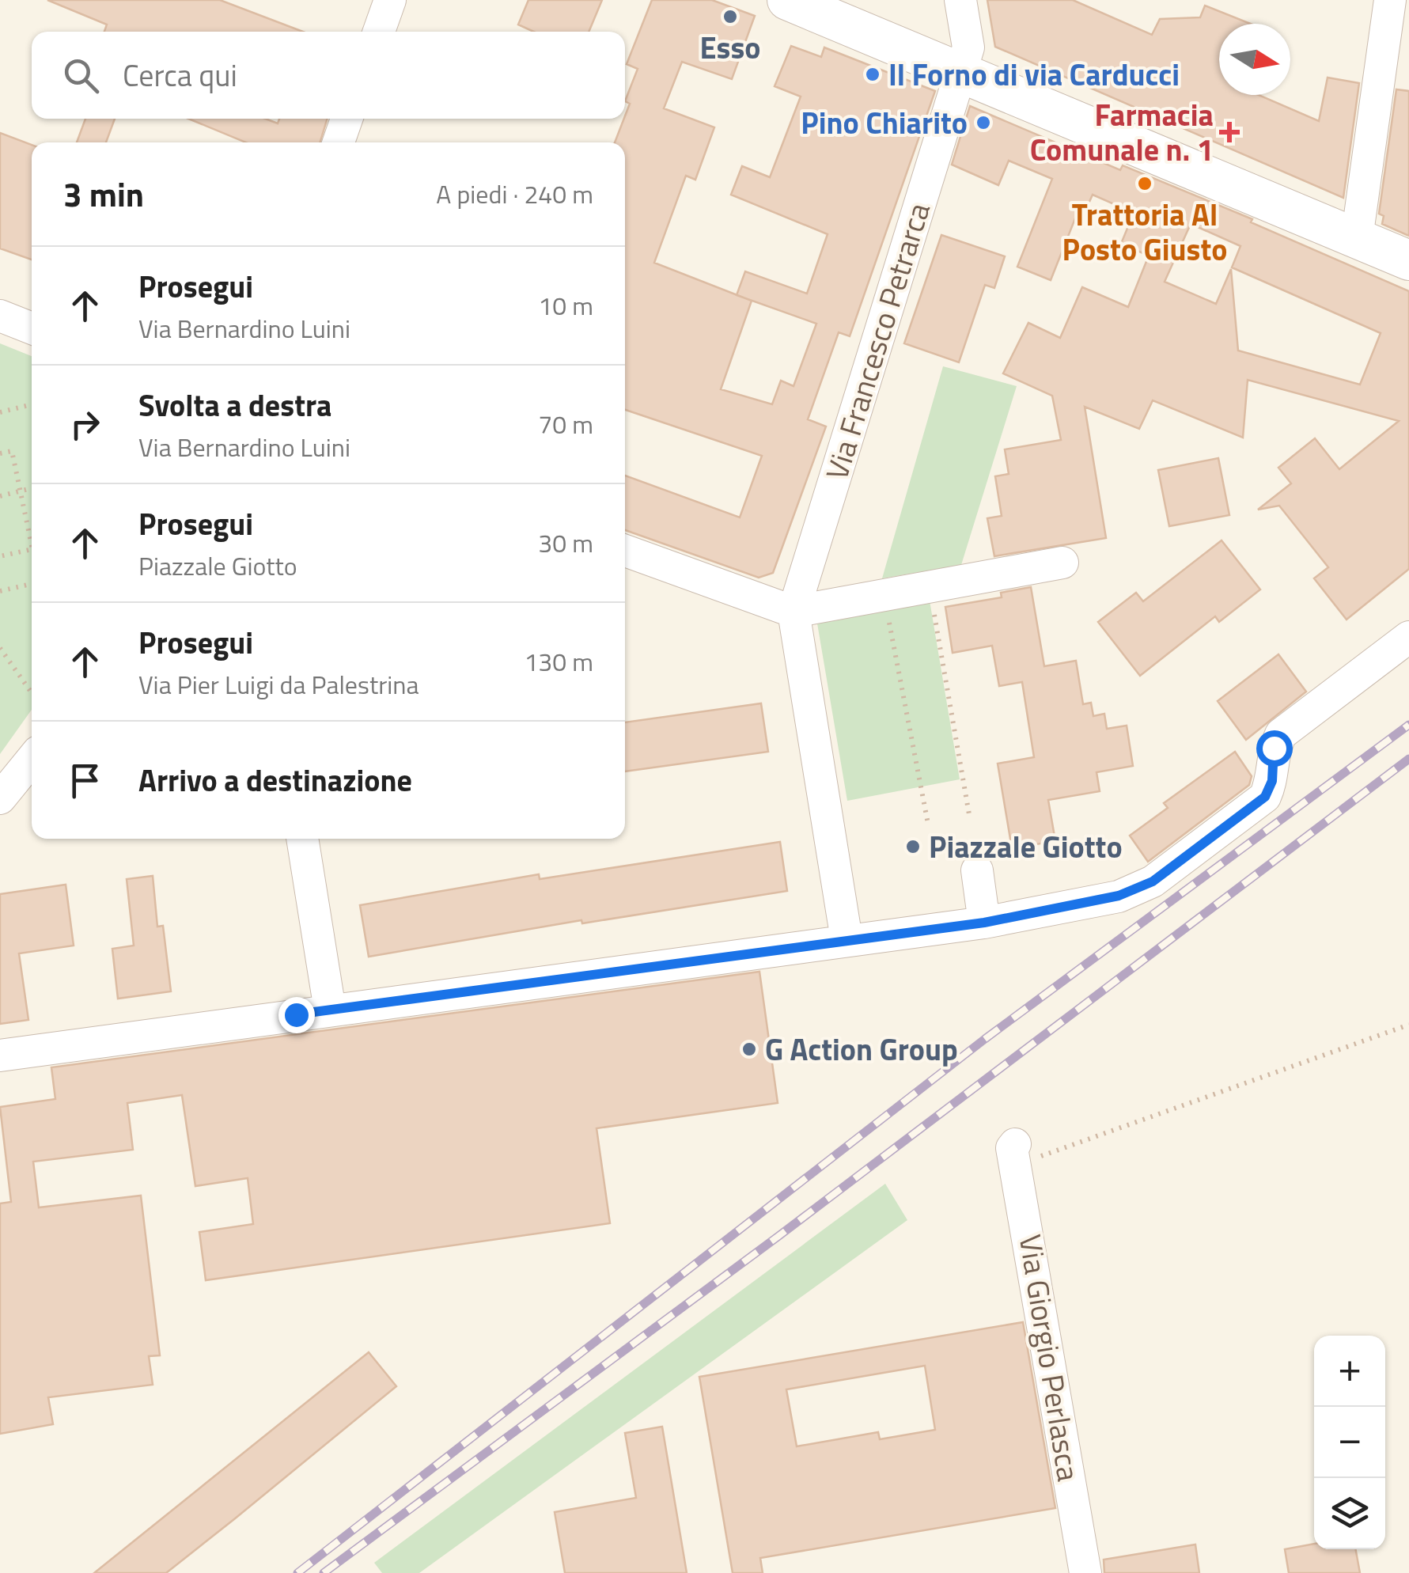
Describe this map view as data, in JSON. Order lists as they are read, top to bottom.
{
  "streets": {
    "street": ["Via Francesco Petrarca", "Via Giorgio Perlasca"]
  },
  "places": {
    "other": [
      "Esso",
      "Il Forno di via Carducci",
      "Pino Chiarito",
      "Trattoria Al Posto Giusto",
      "Piazzale Giotto",
      "G Action Group"
    ],
    "health": ["Farmacia Comunale n. 1"]
  },
  "north": "right",
  "page": {
    "search": "Cerca qui",
    "heading": ["3 min", "A piedi · 240 m"],
    "list": [
      ["Prosegui", "Via Bernardino Luini", "10 m"],
      ["Svolta a destra", "Via Bernardino Luini", "70 m"],
      ["Prosegui", "Piazzale Giotto", "30 m"],
      ["Prosegui", "Via Pier Luigi da Palestrina", "130 m"],
      "Arrivo a destinazione"
    ],
    "map_buttons": ["+", "−"]
  }
}
